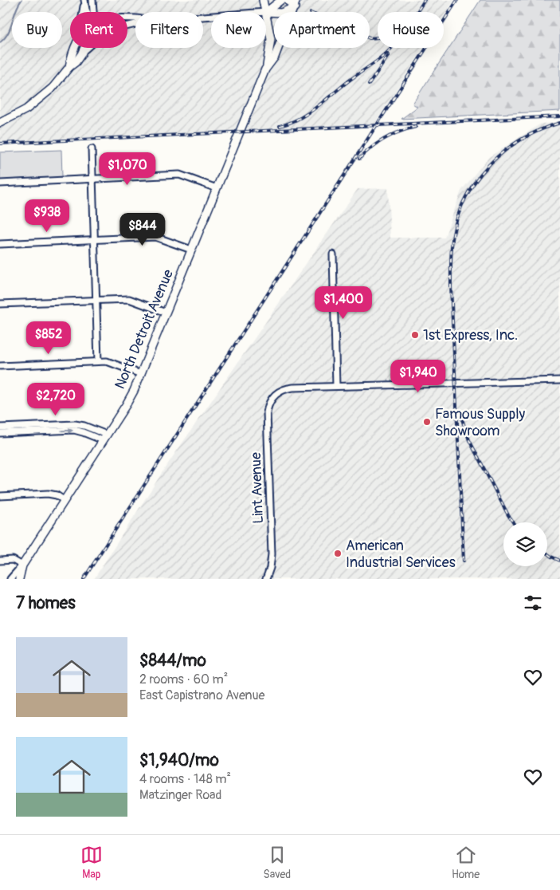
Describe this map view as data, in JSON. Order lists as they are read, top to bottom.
{
  "streets": {
    "main road": ["North Detroit Avenue"],
    "street": ["Lint Avenue"]
  },
  "places": ["1st Express, Inc.", "Famous Supply Showroom", "American Industrial Services"],
  "page": {
    "chip": [
      "Buy",
      "Rent",
      "Filters",
      "New",
      "Apartment",
      "House"
    ],
    "price": [
      "$1,070",
      "$938",
      "$844",
      "$1,400",
      "$852",
      "$1,940",
      "$2,720"
    ],
    "heading": "7 homes",
    "list": [
      {
        "name": "$844/mo",
        "note": "2 rooms · 60 m² · East Capistrano Avenue"
      },
      {
        "name": "$1,940/mo",
        "note": "4 rooms · 148 m² · Matzinger Road"
      }
    ],
    "tabs": ["Map", "Saved", "Home"]
  }
}
